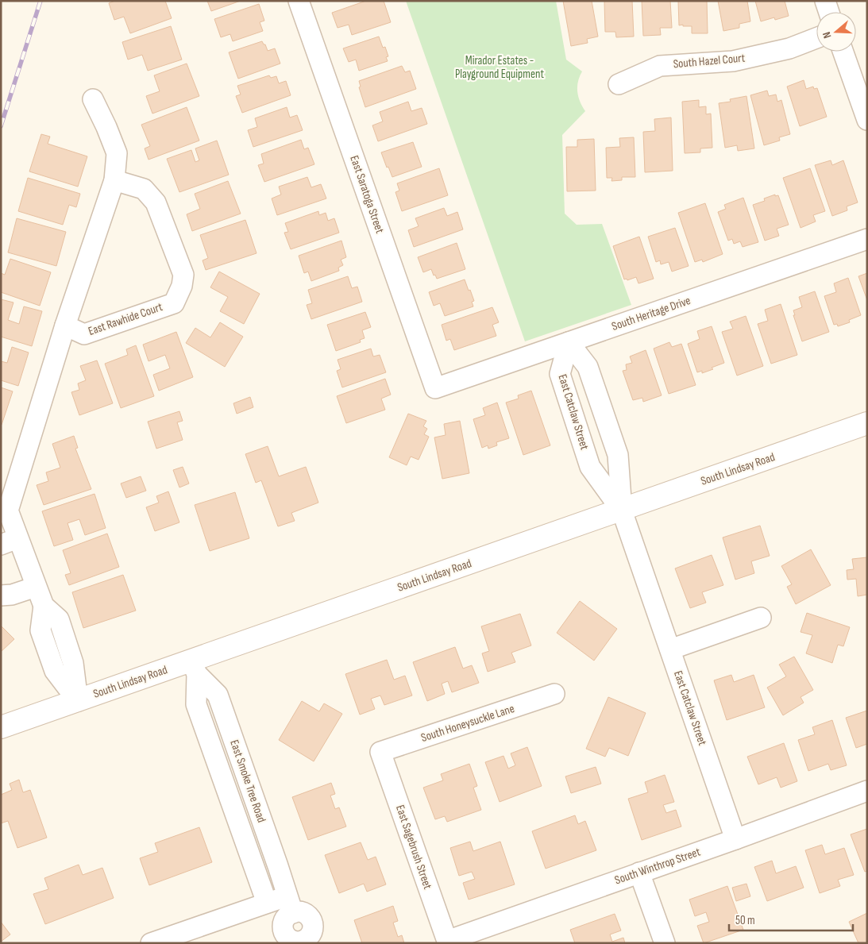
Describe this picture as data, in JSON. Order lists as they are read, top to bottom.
{
  "streets": {
    "main road": ["South Lindsay Road"],
    "street": [
      "South Hazel Court",
      "East Saratoga Street",
      "South Heritage Drive",
      "East Rawhide Court",
      "East Catclaw Street",
      "South Honeysuckle Lane",
      "East Smoke Tree Road",
      "East Sagebrush Street",
      "South Winthrop Street"
    ]
  },
  "crossings": [
    ["East Saratoga Street", "South Heritage Drive"],
    ["South Heritage Drive", "East Catclaw Street"],
    ["East Catclaw Street", "South Lindsay Road"],
    ["East Catclaw Street", "South Winthrop Street"],
    ["South Lindsay Road", "East Smoke Tree Road"],
    ["South Honeysuckle Lane", "East Sagebrush Street"],
    ["East Sagebrush Street", "South Winthrop Street"]
  ],
  "parks": ["Mirador Estates - Playground Equipment"],
  "scale_bar": "50 m",
  "north": "left"
}
